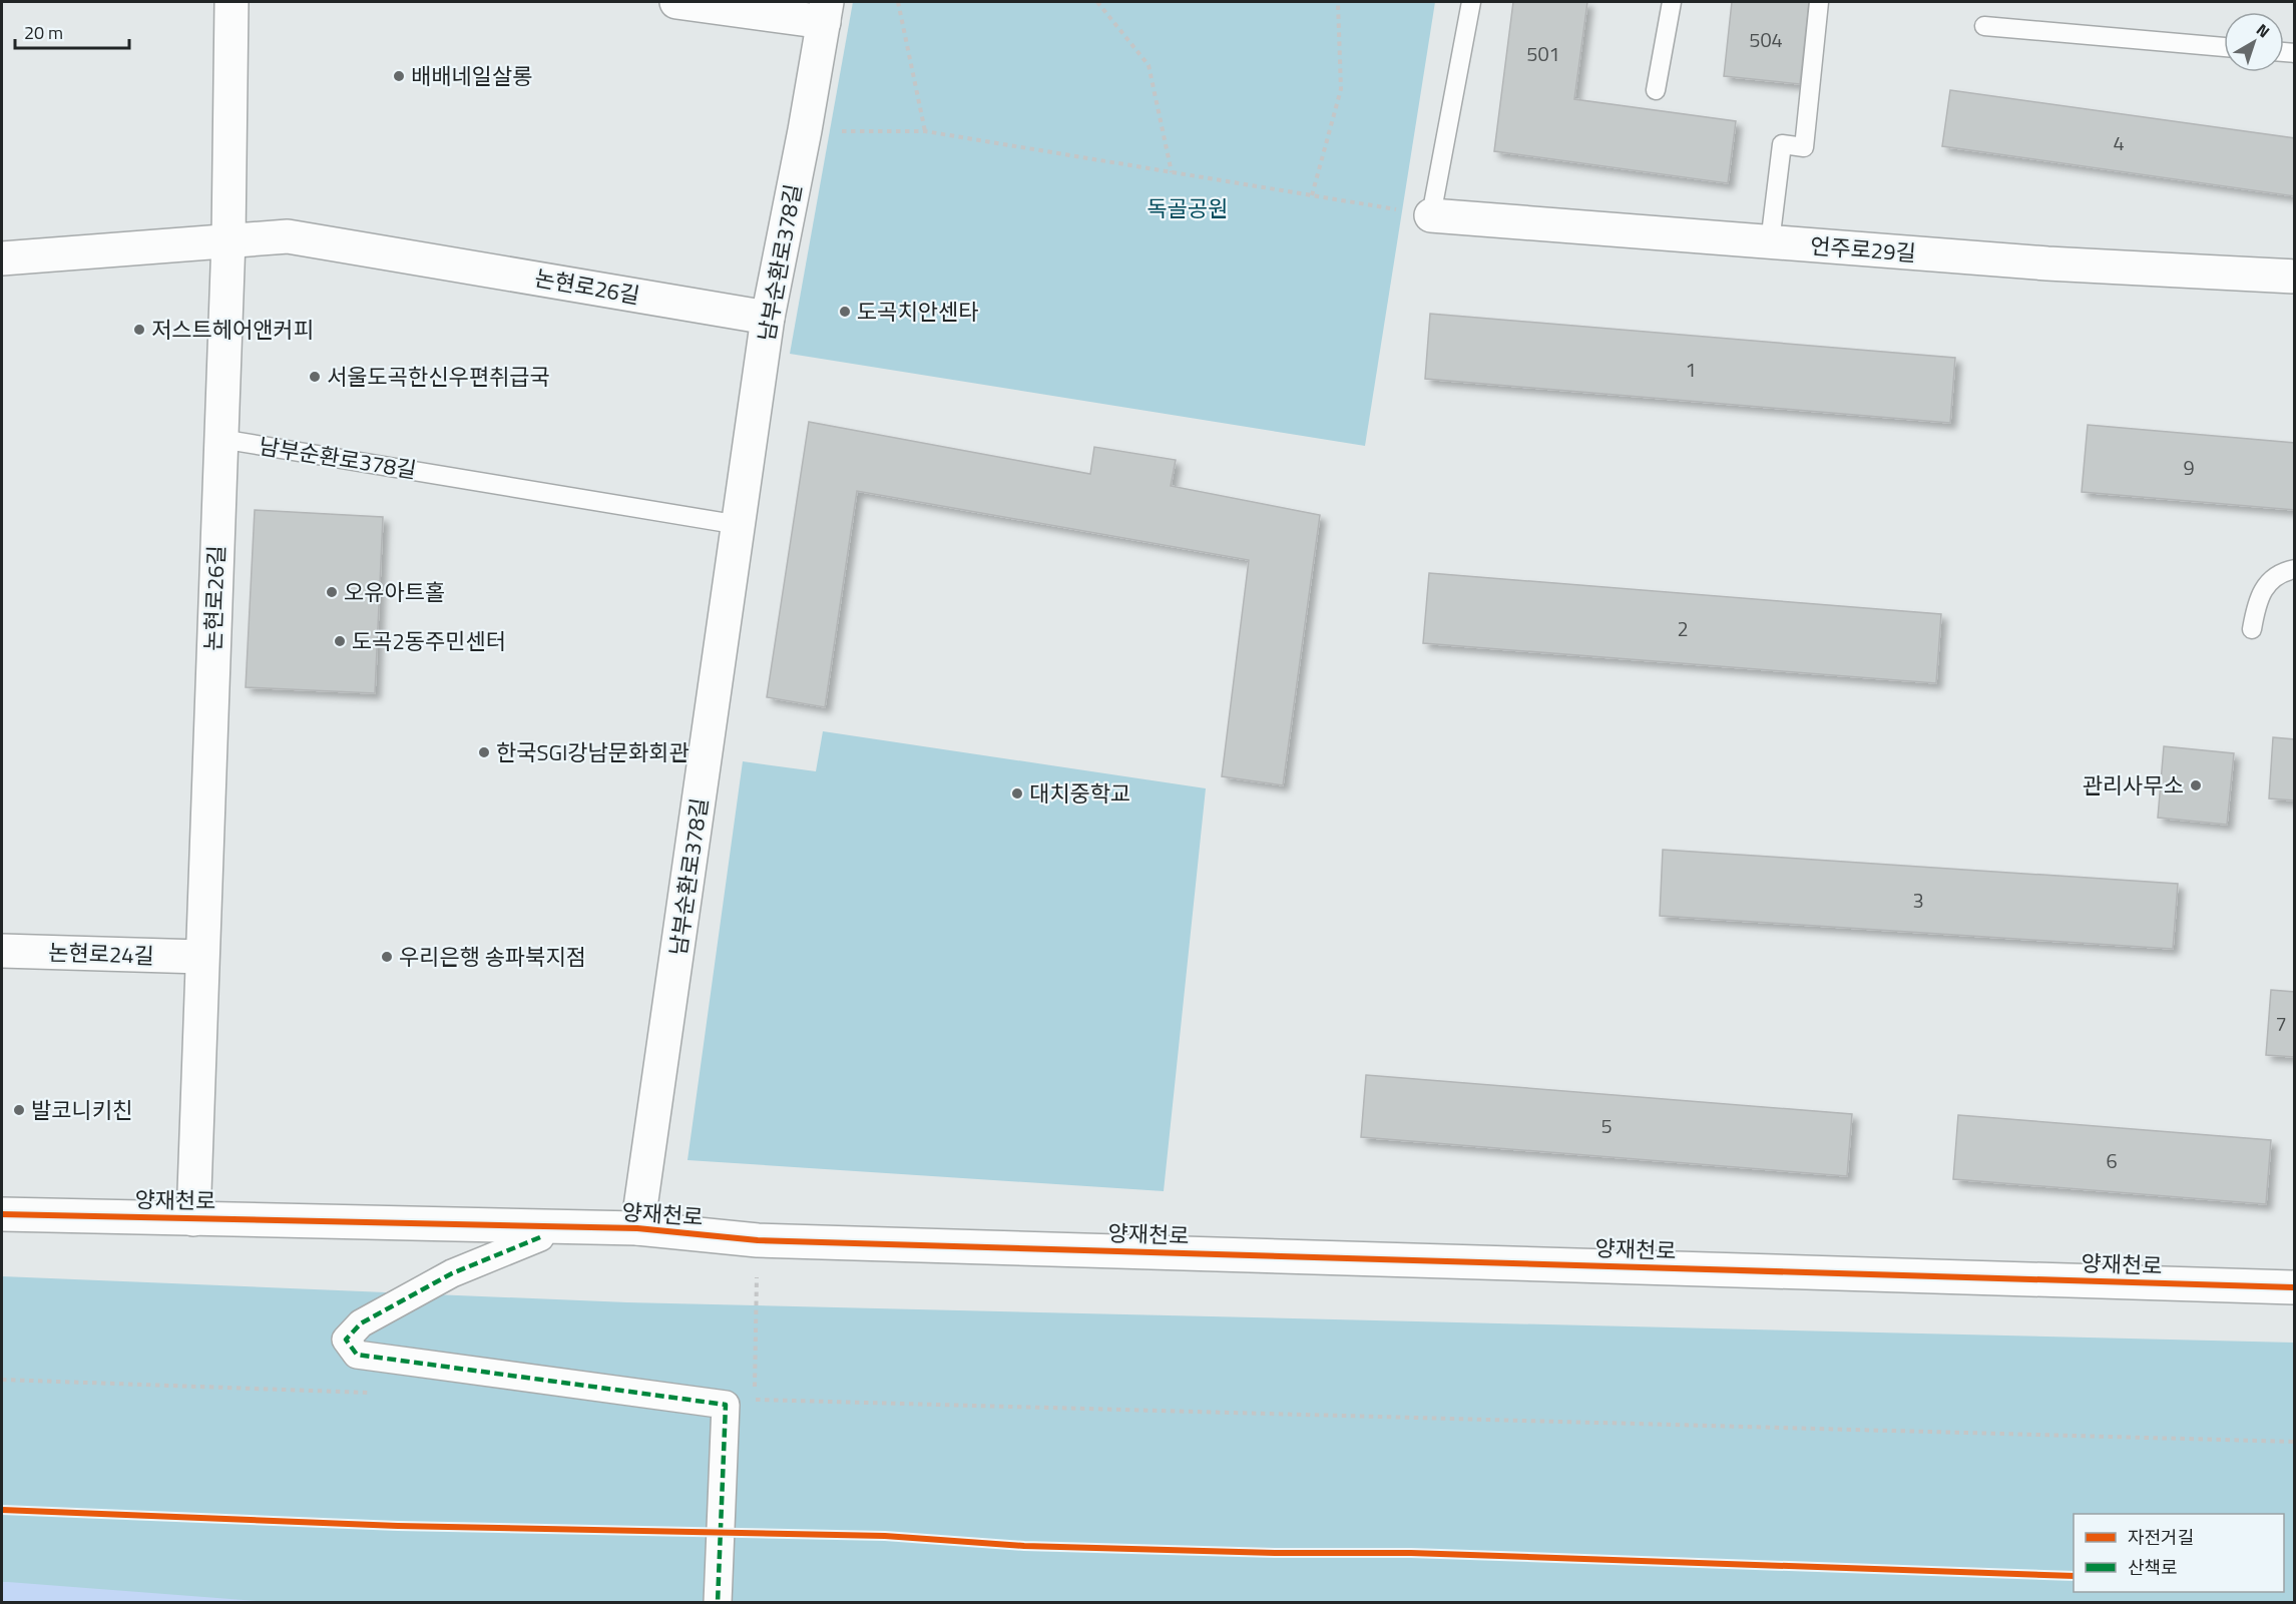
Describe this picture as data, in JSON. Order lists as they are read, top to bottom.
{
  "streets": {
    "street": [
      "언주로29길",
      "남부순환로378길",
      "논현로26길",
      "논현로24길",
      "양재천로"
    ]
  },
  "crossings": [
    ["남부순환로378길", "논현로26길"],
    ["남부순환로378길", "양재천로"],
    ["논현로26길", "논현로24길"],
    ["논현로26길", "양재천로"]
  ],
  "parks": ["독골공원"],
  "places": [
    "배배네일살롱",
    "도곡치안센타",
    "저스트헤어앤커피",
    "서울도곡한신우편취급국",
    "오유아트홀",
    "도곡2동주민센터",
    "한국SGI강남문화회관",
    "관리사무소",
    "대치중학교",
    "우리은행 송파북지점",
    "발코니키친"
  ],
  "house_numbers": [
    "504",
    "501",
    "4",
    "1",
    "9",
    "2",
    "3",
    "7",
    "5",
    "6"
  ],
  "legend": ["자전거길", "산책로"],
  "scale_bar": "20 m",
  "north": "top right"
}
